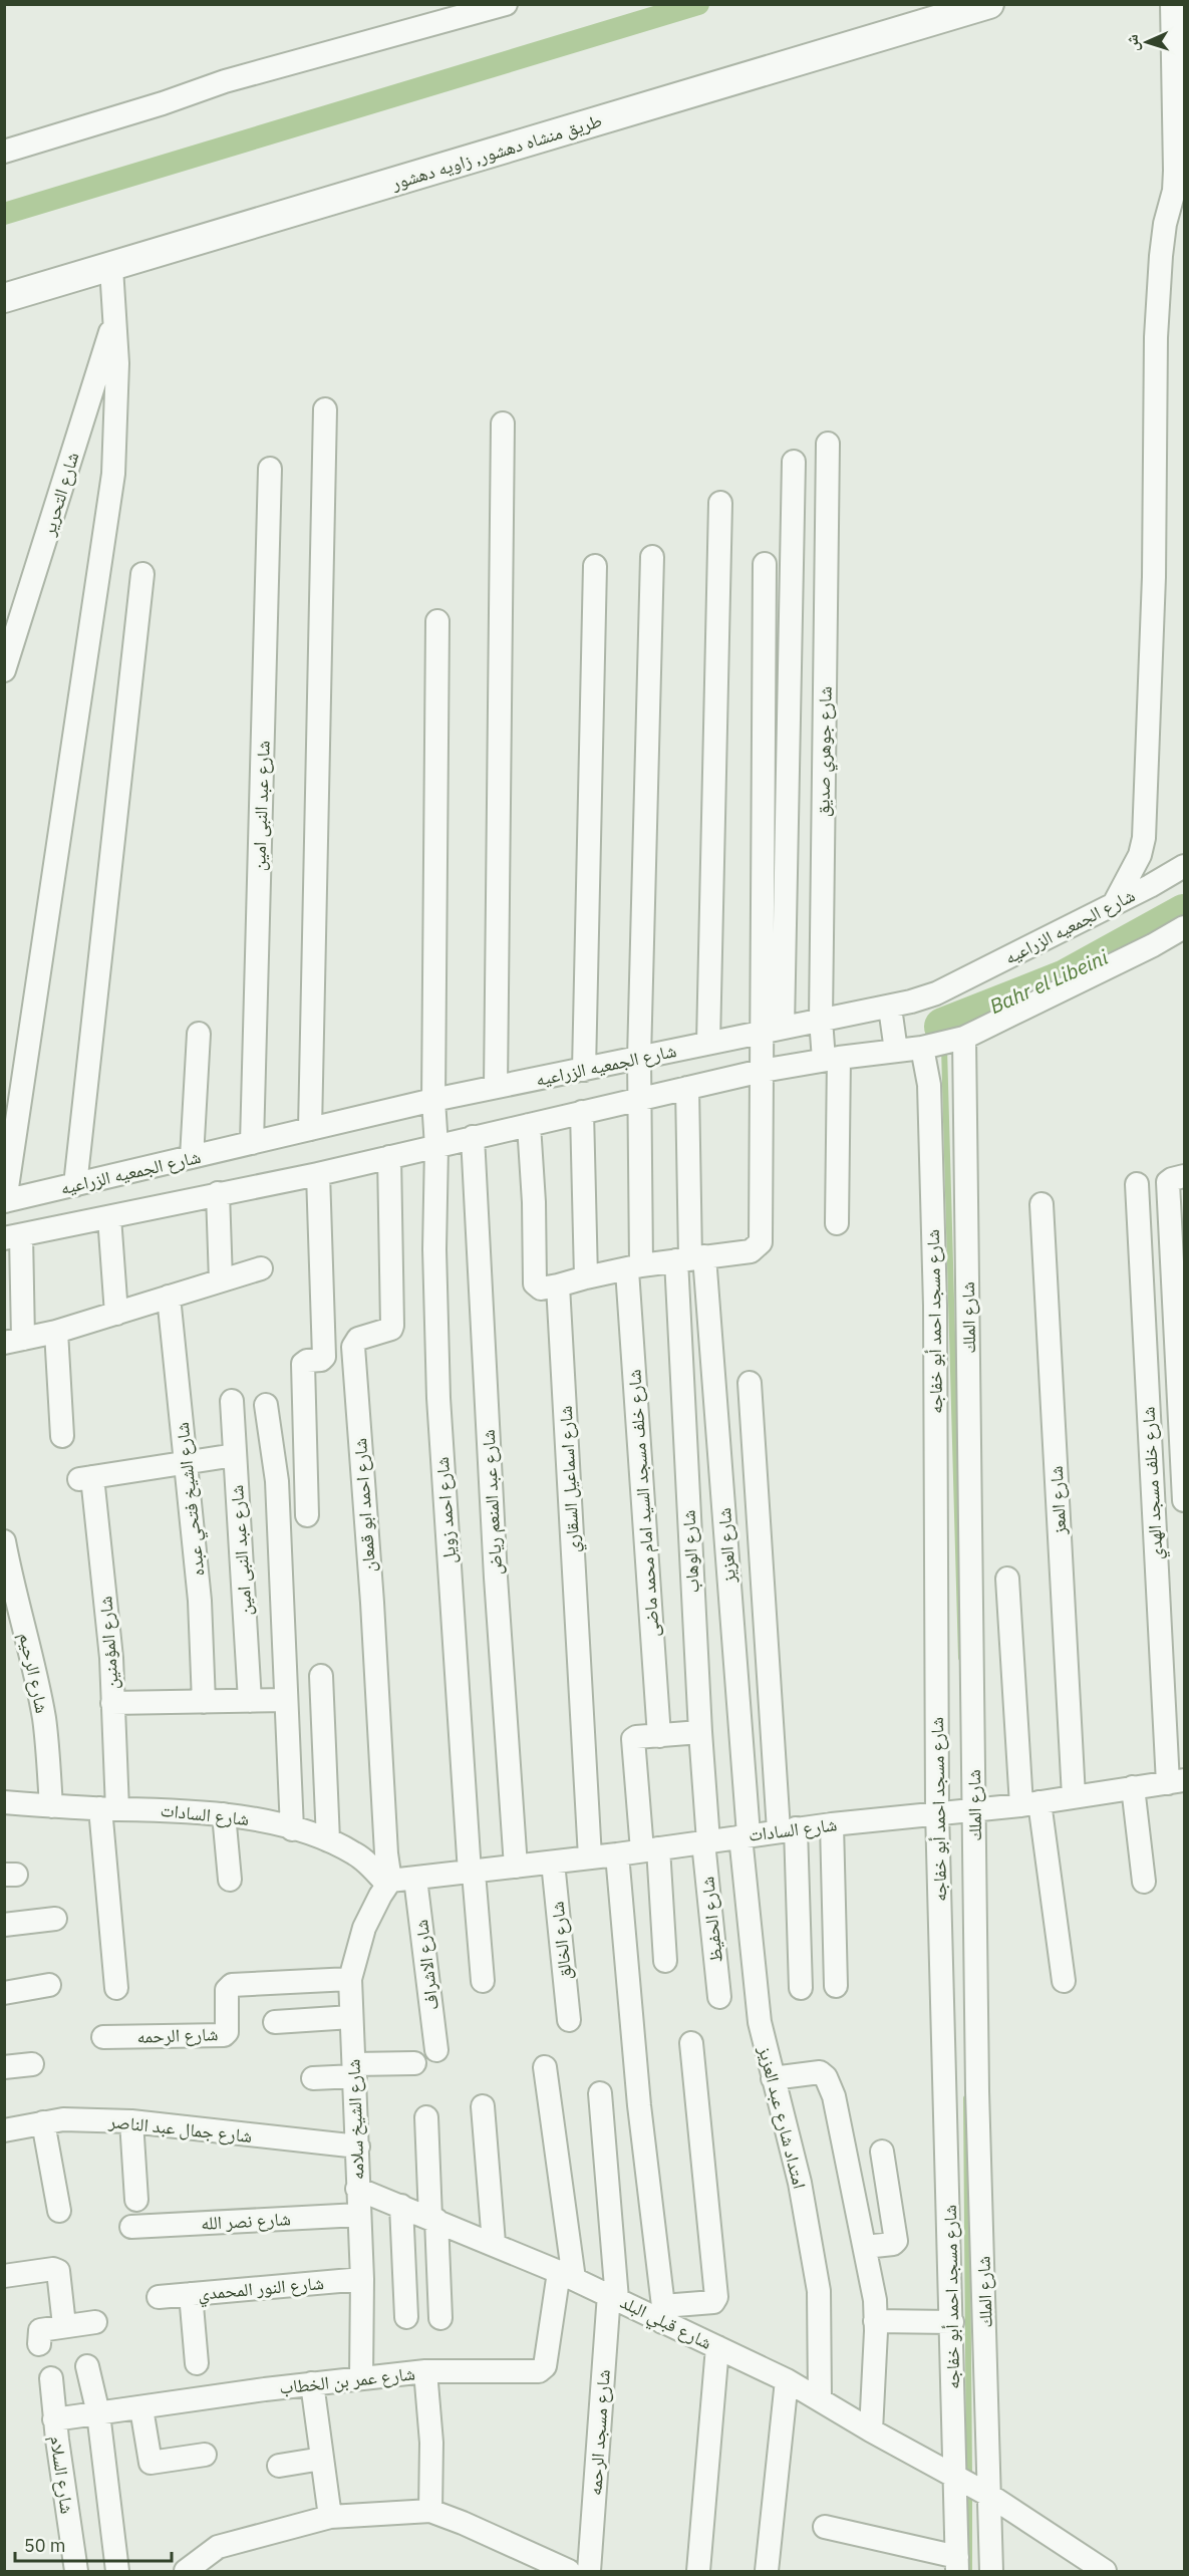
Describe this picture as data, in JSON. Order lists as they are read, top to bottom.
{
  "streets": {
    "street": [
      "طريق منشاه دهشور, زاويه دهشور",
      "شارع التحرير",
      "شارع جوهري صديق",
      "شارع عبد النبى امين",
      "شارع الجمعيه الزراعيه",
      "شارع الملك",
      "شارع مسجد احمد أبو خفاجه",
      "شارع اسماعيل السقاري",
      "شارع خلف مسجد الهدي",
      "شارع الشيخ فتحي عبده",
      "شارع المعز",
      "شارع عبد المنعم رياض",
      "شارع خلف مسجد السيد امام محمد ماضى",
      "شارع احمد ابو قمعان",
      "شارع احمد زويل",
      "شارع العزيز",
      "شارع الوهاب",
      "شارع المؤمنين",
      "شارع الرحيم",
      "شارع السادات",
      "شارع الحفيظ",
      "شارع الخالق",
      "شارع الاشراف",
      "شارع الرحمه",
      "امتداد شارع عبد العزيز",
      "شارع الشيخ سلامه",
      "شارع جمال عبد الناصر",
      "شارع نصر الله",
      "شارع النور المحمدي",
      "شارع قبلي البلد",
      "شارع عمر بن الخطاب",
      "شارع مسجد الرحمه",
      "شارع السلام"
    ]
  },
  "crossings": [
    ["شارع جوهري صديق", "شارع الجمعيه الزراعيه"],
    ["شارع عبد النبى امين", "شارع الجمعيه الزراعيه"],
    ["شارع الجمعيه الزراعيه", "شارع خلف مسجد السيد امام محمد ماضى"],
    ["شارع الجمعيه الزراعيه", "شارع احمد زويل"],
    ["شارع الملك", "شارع مسجد احمد أبو خفاجه"],
    ["شارع الملك", "شارع السادات"],
    ["شارع الملك", "شارع قبلي البلد"],
    ["شارع مسجد احمد أبو خفاجه", "شارع السادات"],
    ["شارع مسجد احمد أبو خفاجه", "شارع قبلي البلد"],
    ["شارع اسماعيل السقاري", "شارع السادات"],
    ["شارع خلف مسجد الهدي", "شارع السادات"],
    ["شارع الشيخ فتحي عبده", "شارع المؤمنين"],
    ["شارع المعز", "شارع السادات"],
    ["شارع عبد المنعم رياض", "شارع السادات"],
    ["شارع احمد ابو قمعان", "شارع السادات"],
    ["شارع احمد ابو قمعان", "شارع الاشراف"],
    ["شارع احمد ابو قمعان", "شارع الشيخ سلامه"],
    ["شارع احمد زويل", "شارع السادات"],
    ["شارع العزيز", "شارع الوهاب"],
    ["شارع العزيز", "شارع السادات"],
    ["شارع العزيز", "امتداد شارع عبد العزيز"],
    ["شارع الوهاب", "شارع السادات"],
    ["شارع الوهاب", "شارع الحفيظ"],
    ["شارع المؤمنين", "شارع السادات"],
    ["شارع الرحيم", "شارع السادات"],
    ["شارع السادات", "شارع الحفيظ"],
    ["شارع السادات", "شارع الخالق"],
    ["شارع السادات", "شارع الاشراف"],
    ["شارع السادات", "امتداد شارع عبد العزيز"],
    ["شارع السادات", "شارع الشيخ سلامه"],
    ["شارع الاشراف", "شارع الشيخ سلامه"],
    ["شارع الرحمه", "شارع الشيخ سلامه"],
    ["امتداد شارع عبد العزيز", "شارع قبلي البلد"],
    ["شارع الشيخ سلامه", "شارع جمال عبد الناصر"],
    ["شارع الشيخ سلامه", "شارع نصر الله"],
    ["شارع الشيخ سلامه", "شارع النور المحمدي"],
    ["شارع الشيخ سلامه", "شارع قبلي البلد"],
    ["شارع الشيخ سلامه", "شارع عمر بن الخطاب"],
    ["شارع قبلي البلد", "شارع عمر بن الخطاب"],
    ["شارع قبلي البلد", "شارع مسجد الرحمه"],
    ["شارع عمر بن الخطاب", "شارع السلام"]
  ],
  "water": ["Bahr el Libeini"],
  "scale_bar": "50 m",
  "north": "left"
}
